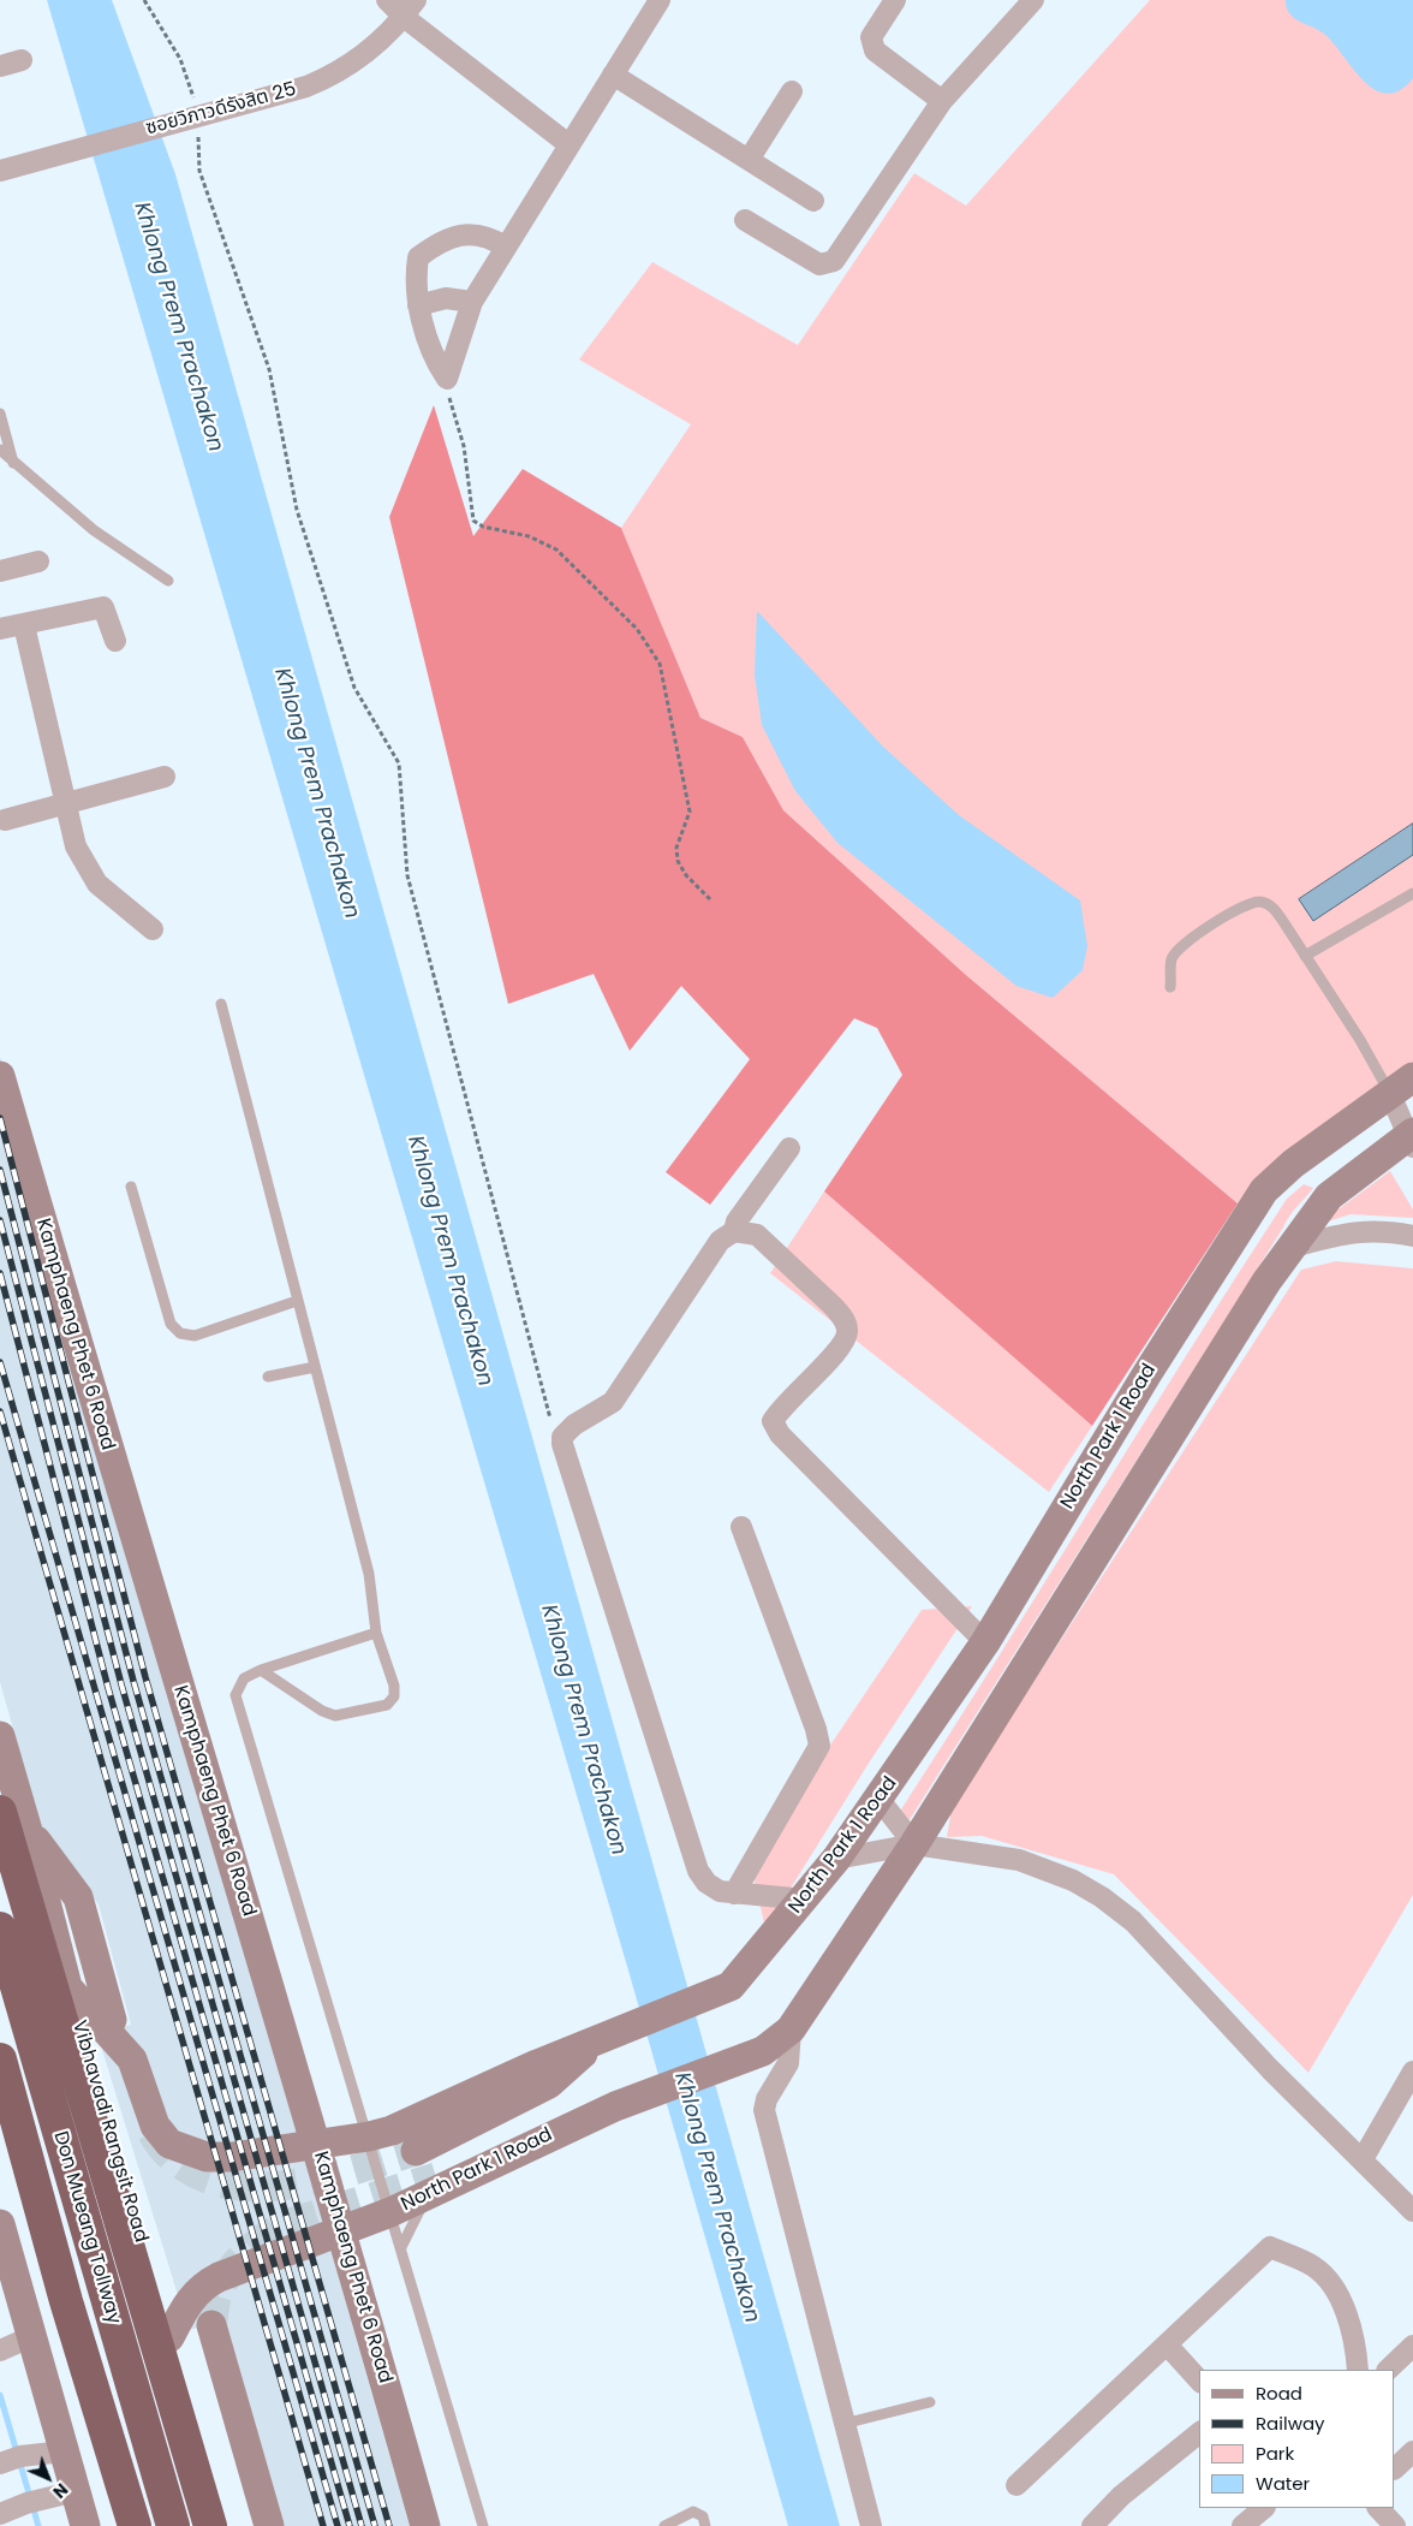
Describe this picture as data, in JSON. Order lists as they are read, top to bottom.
{
  "streets": {
    "highway": ["Vibhavadi Rangsit Road", "Don Mueang Tollway"],
    "main road": ["Kamphaeng Phet 6 Road", "North Park 1 Road"],
    "street": ["ซอยวิภาวดีรังสิต 25"]
  },
  "crossings": [
    ["Kamphaeng Phet 6 Road", "North Park 1 Road"],
    ["North Park 1 Road", "Vibhavadi Rangsit Road"]
  ],
  "water": ["Khlong Prem Prachakon"],
  "legend": [
    "Road",
    "Railway",
    "Park",
    "Water"
  ],
  "north": "bottom right"
}
